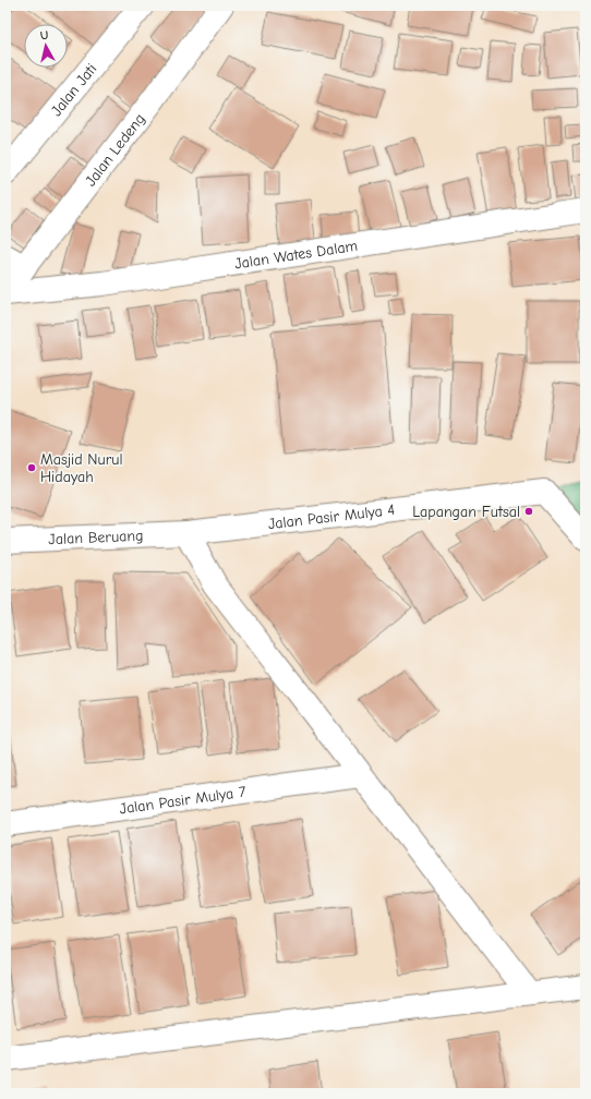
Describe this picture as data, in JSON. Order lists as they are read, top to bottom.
{
  "streets": {
    "street": [
      "Jalan Jati",
      "Jalan Ledeng",
      "Jalan Wates Dalam",
      "Jalan Pasir Mulya 4",
      "Jalan Beruang",
      "Jalan Pasir Mulya 7"
    ]
  },
  "crossings": [
    ["Jalan Ledeng", "Jalan Wates Dalam"],
    ["Jalan Pasir Mulya 4", "Jalan Beruang"]
  ],
  "places": ["Masjid Nurul Hidayah", "Lapangan Futsal"],
  "north": "top"
}
